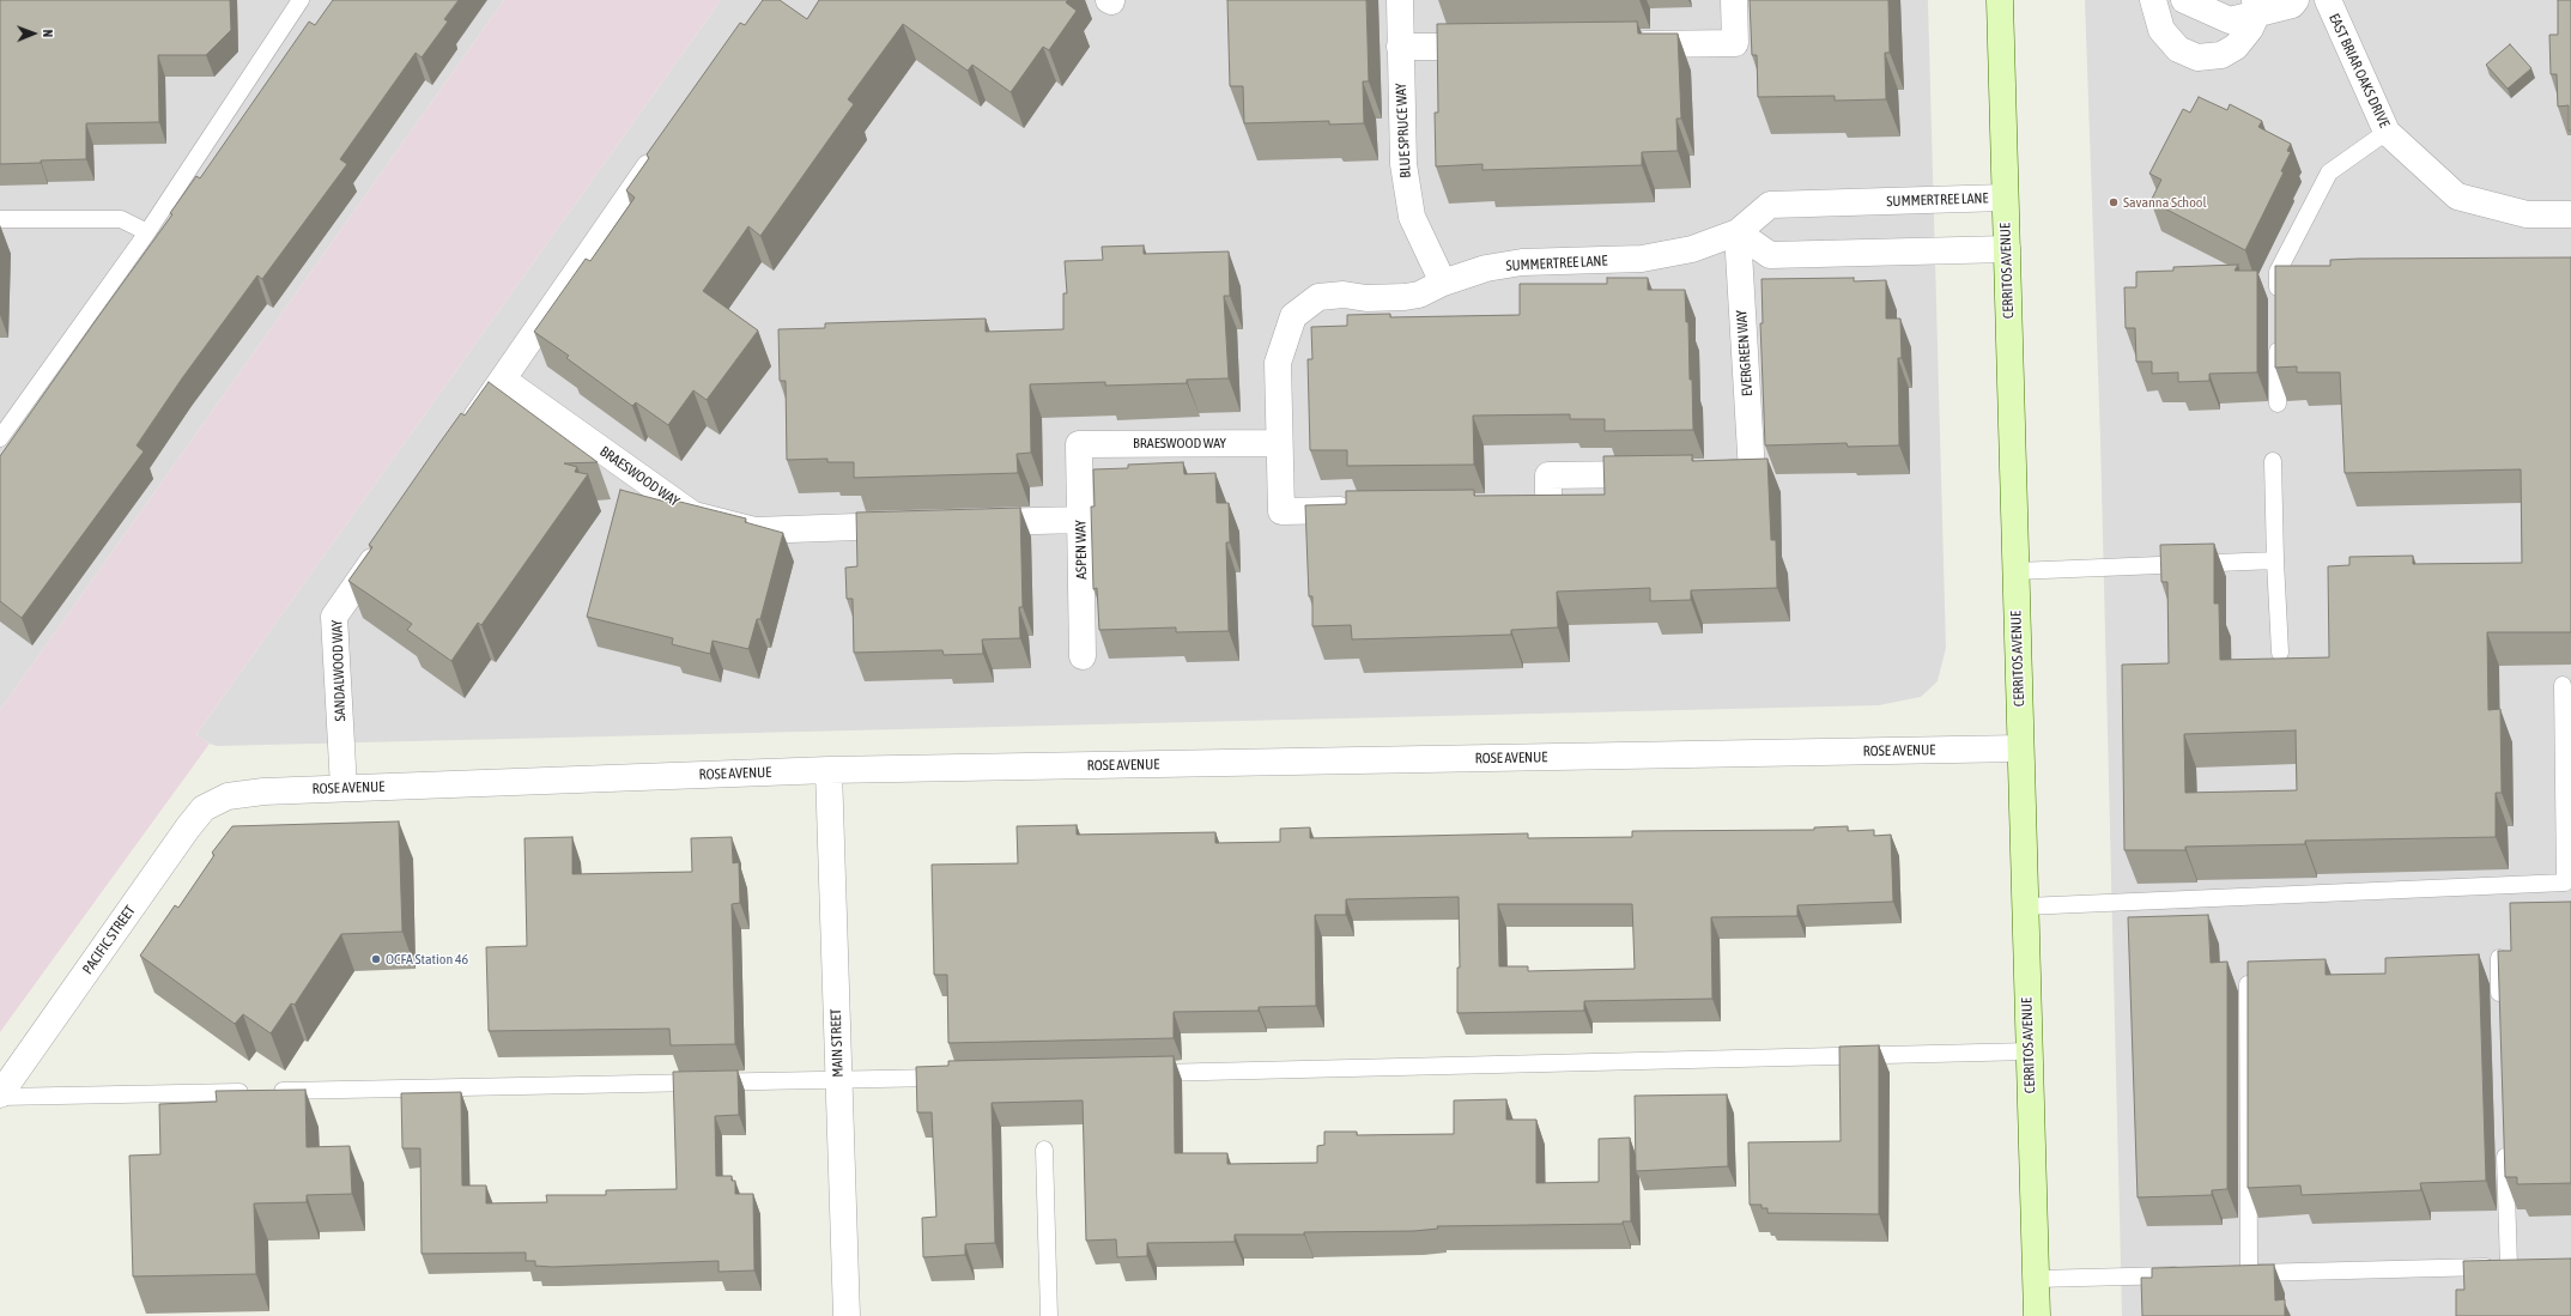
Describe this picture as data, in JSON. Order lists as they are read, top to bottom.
{
  "streets": {
    "main road": ["CERRITOS AVENUE"],
    "street": [
      "EAST BRIAR OAKS DRIVE",
      "BLUE SPRUCE WAY",
      "SUMMERTREE LANE",
      "EVERGREEN WAY",
      "BRAESWOOD WAY",
      "ASPEN WAY",
      "SANDALWOOD WAY",
      "ROSE AVENUE",
      "PACIFIC STREET",
      "MAIN STREET"
    ]
  },
  "crossings": [
    ["BLUE SPRUCE WAY", "SUMMERTREE LANE"],
    ["SUMMERTREE LANE", "CERRITOS AVENUE"],
    ["SUMMERTREE LANE", "EVERGREEN WAY"],
    ["SUMMERTREE LANE", "BRAESWOOD WAY"],
    ["CERRITOS AVENUE", "ROSE AVENUE"],
    ["BRAESWOOD WAY", "ASPEN WAY"],
    ["SANDALWOOD WAY", "ROSE AVENUE"],
    ["ROSE AVENUE", "PACIFIC STREET"],
    ["ROSE AVENUE", "MAIN STREET"]
  ],
  "places": ["Savanna School", "OCFA Station 46"],
  "north": "right"
}
